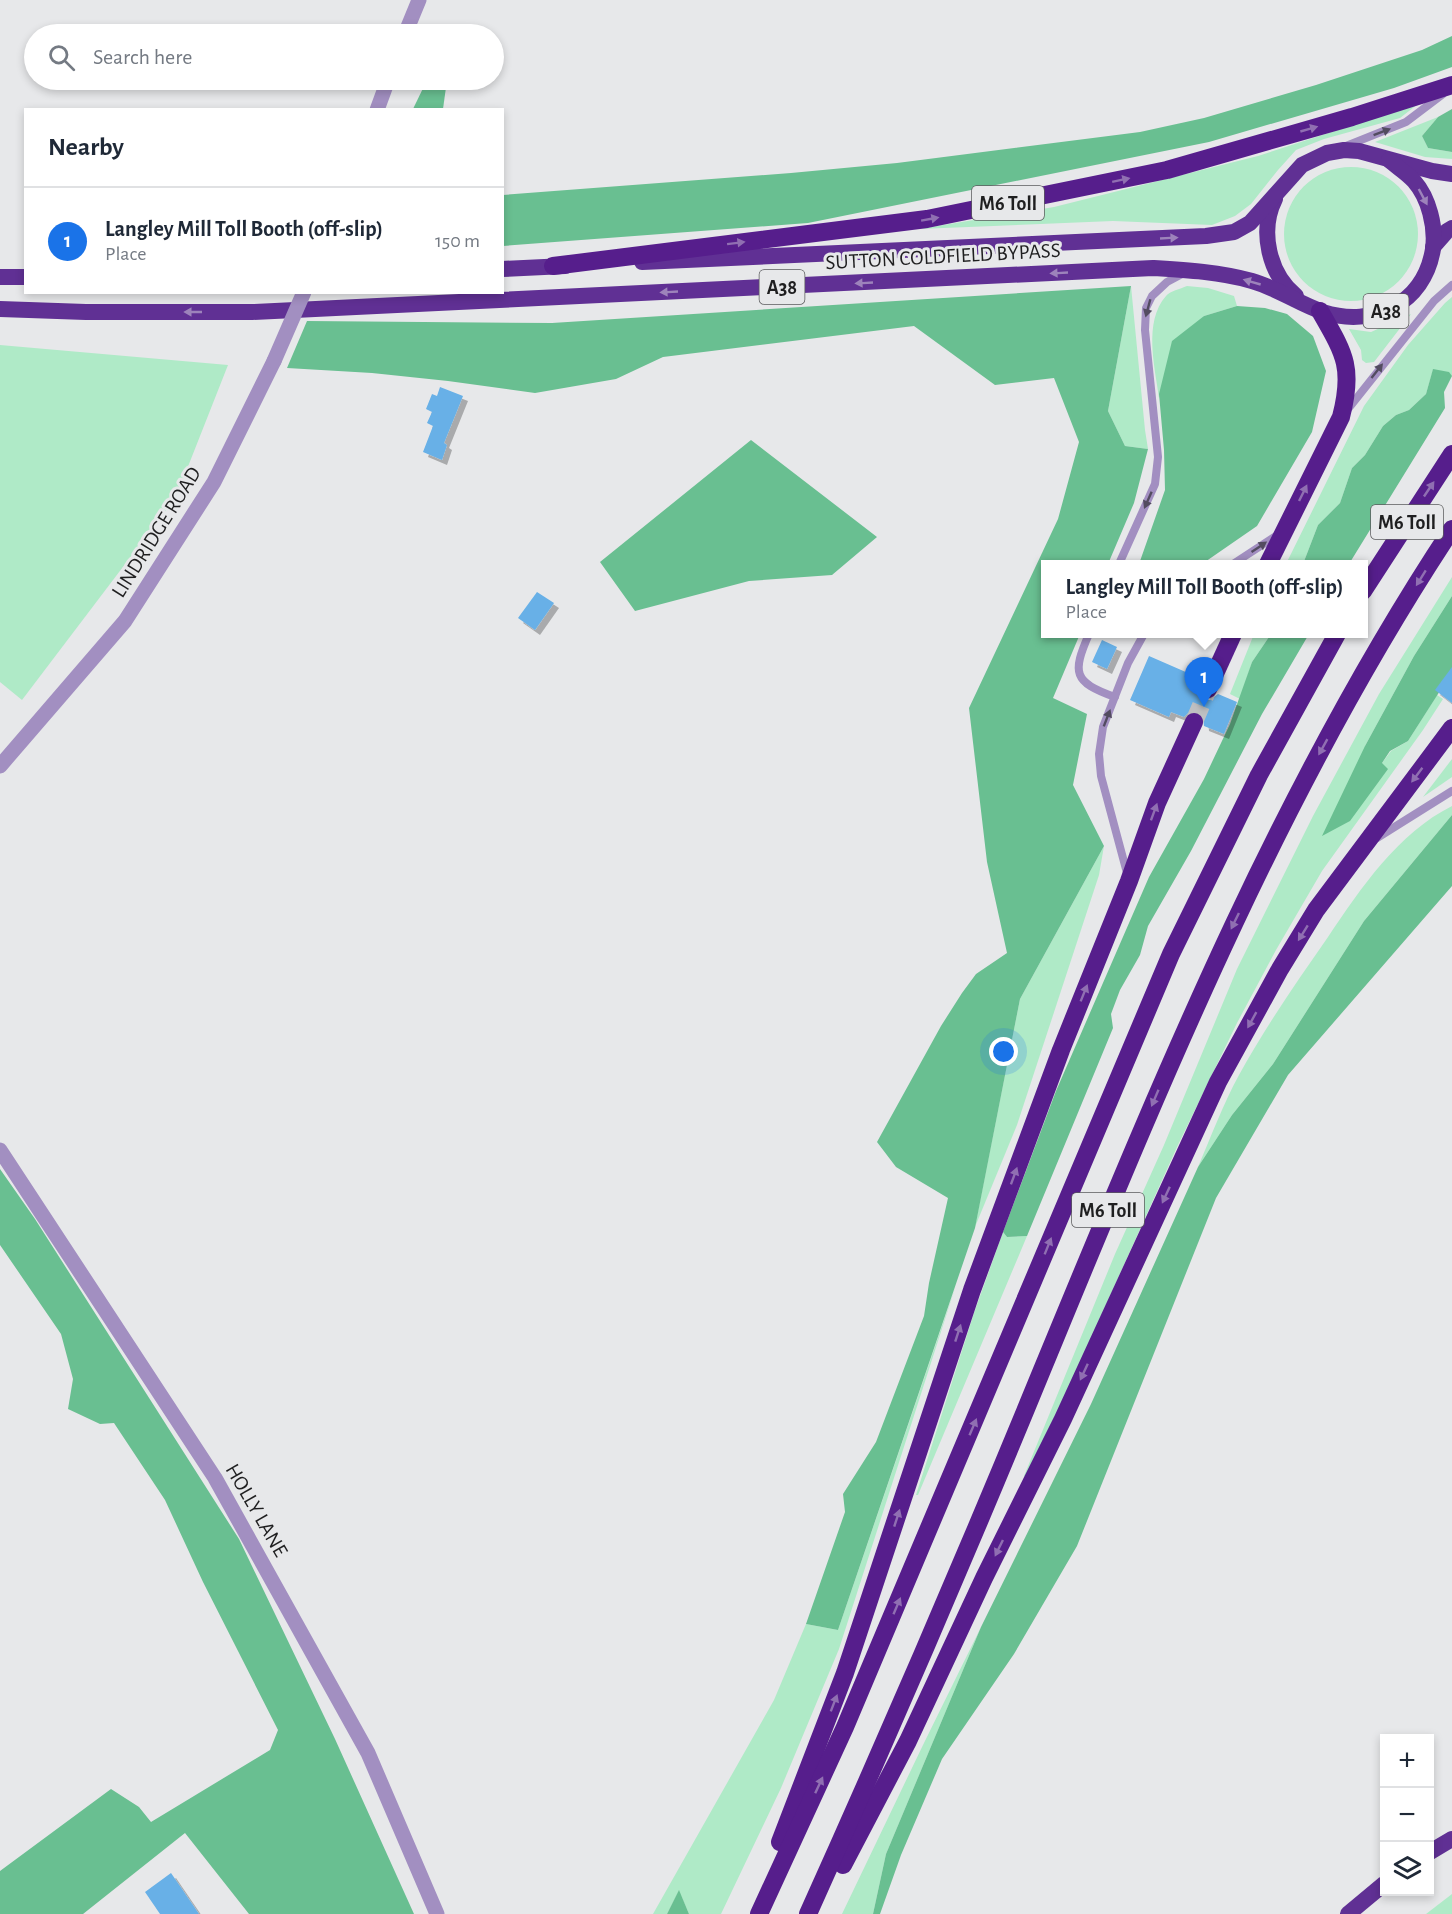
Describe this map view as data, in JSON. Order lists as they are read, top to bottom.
{
  "streets": {
    "highway": ["M6 Toll", "SUTTON COLDFIELD BYPASS", "A38"],
    "street": ["LINDRIDGE ROAD", "HOLLY LANE"]
  },
  "crossings": [
    ["M6 Toll", "SUTTON COLDFIELD BYPASS"]
  ],
  "page": {
    "search": "Search here",
    "heading": "Nearby",
    "list": [
      {
        "mark": "1",
        "name": "Langley Mill Toll Booth (off-slip)",
        "note": "Place",
        "value": "150 m"
      }
    ],
    "popup": ["Langley Mill Toll Booth (off-slip)", "Place"],
    "pins": "1",
    "map_buttons": ["+", "−"]
  }
}
